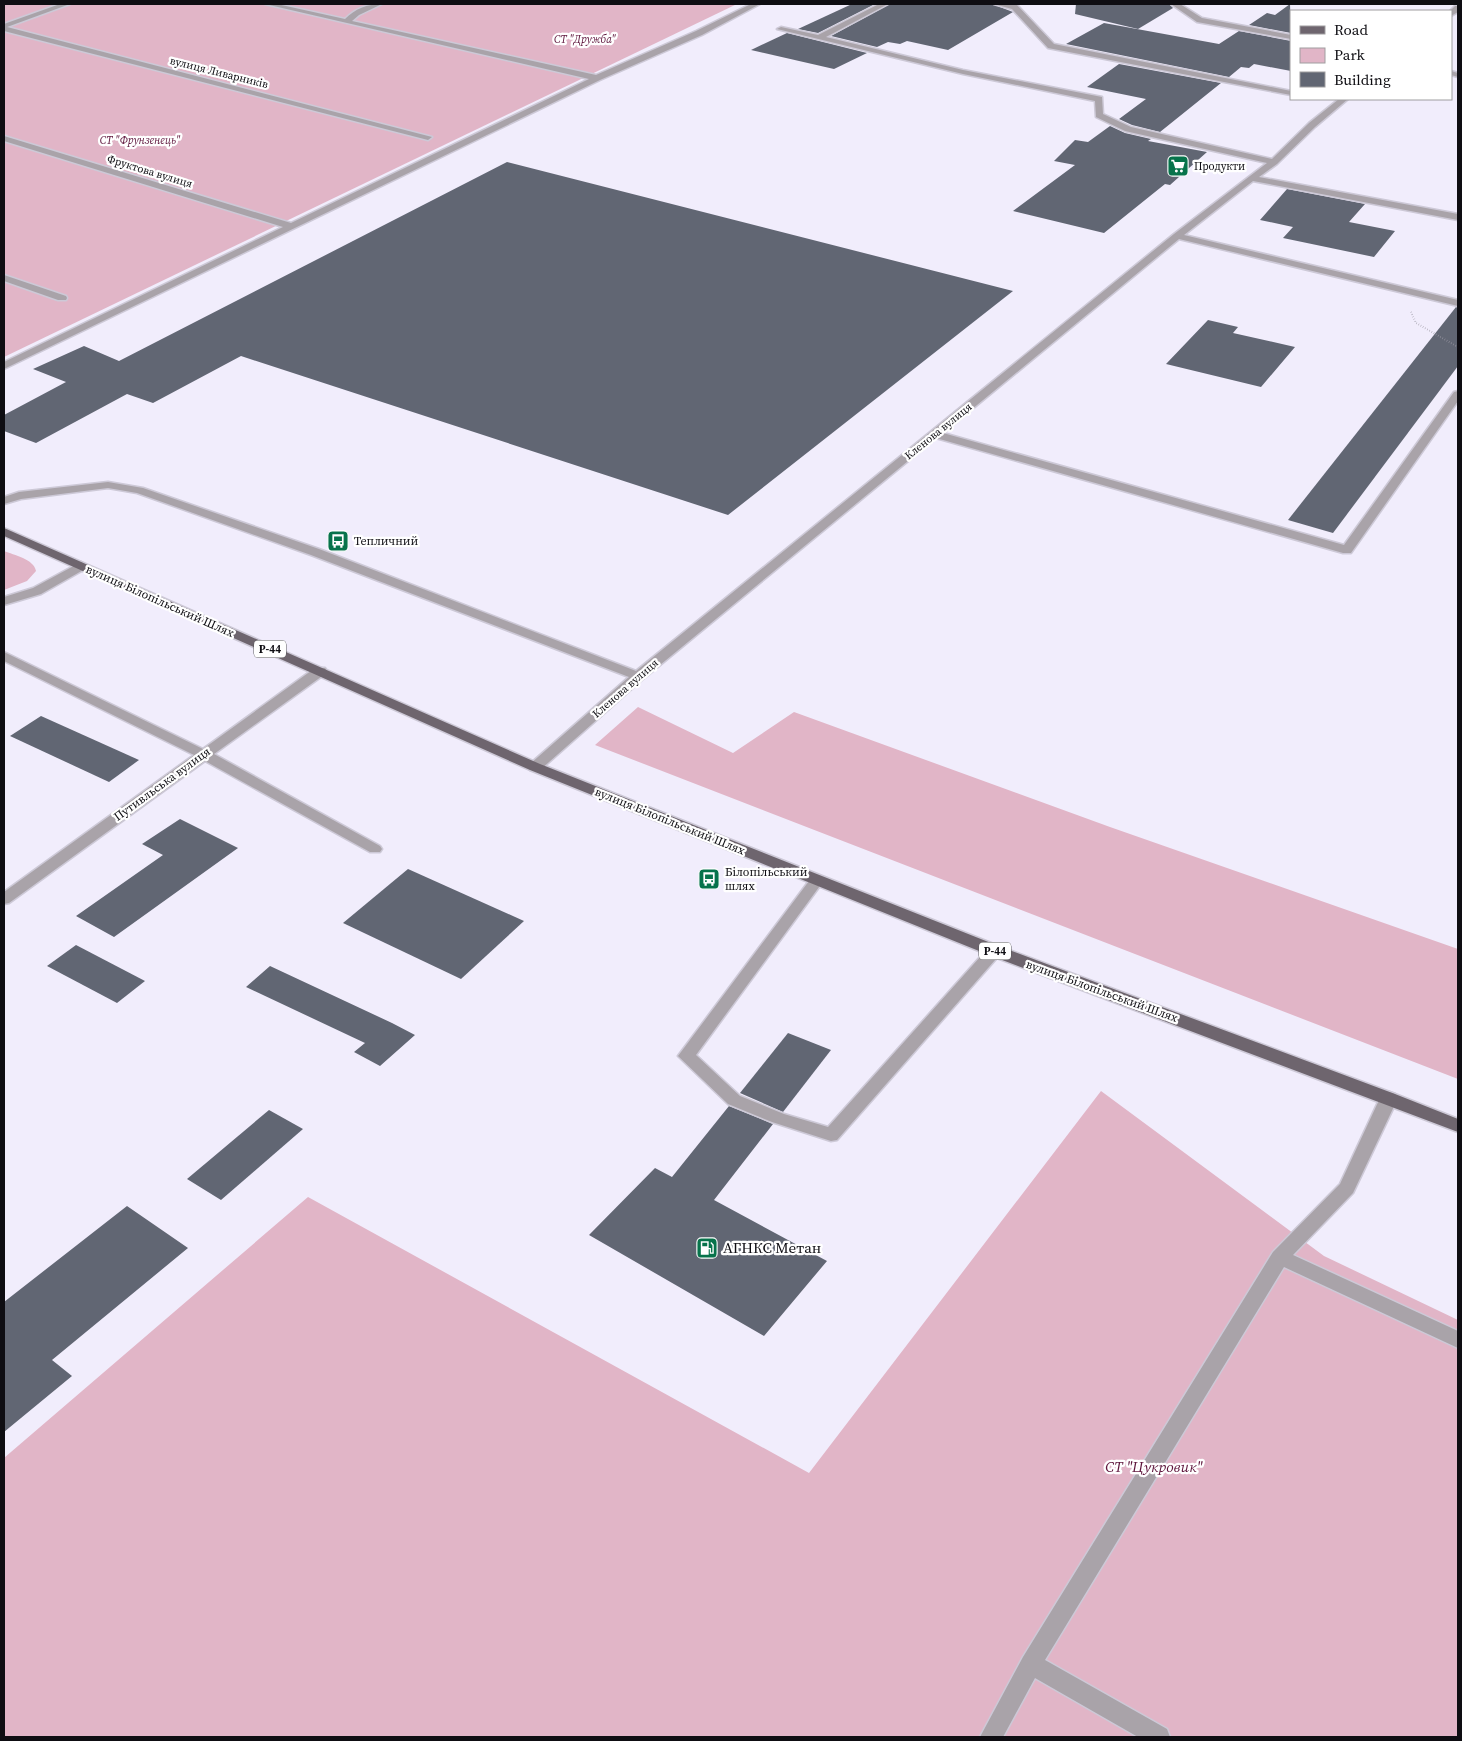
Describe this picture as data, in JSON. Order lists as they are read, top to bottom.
{
  "streets": {
    "main road": ["вулиця Білопільський Шлях", "Р-44"],
    "street": [
      "вулиця Ливарників",
      "Фруктова вулиця",
      "Кленова вулиця",
      "Путивльська вулиця"
    ]
  },
  "crossings": [
    ["Кленова вулиця", "вулиця Білопільський Шлях"],
    ["вулиця Білопільський Шлях", "Путивльська вулиця"]
  ],
  "parks": ["СТ \"Дружба\"", "СТ \"Фрунзенець\"", "СТ \"Цукровик\""],
  "places": {
    "supermarket": ["Продукти"],
    "bus stop": ["Тепличний", "Білопільський шлях"],
    "fuel station": ["АГНКС Метан"]
  },
  "legend": ["Road", "Park", "Building"]
}
